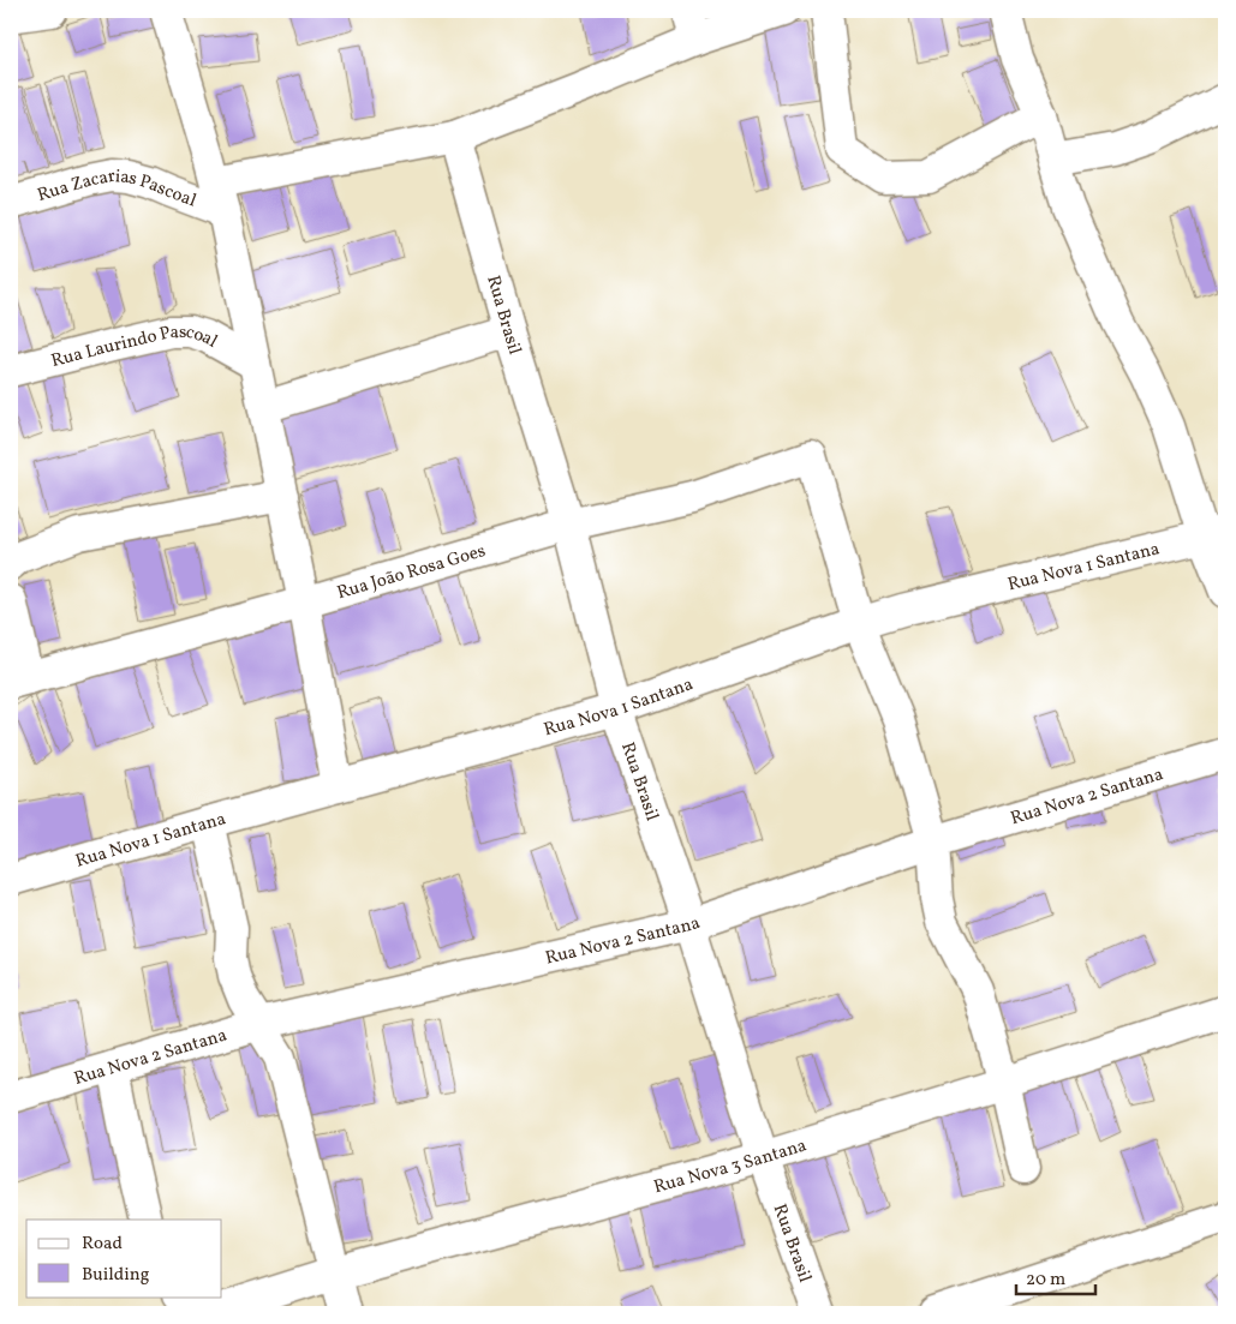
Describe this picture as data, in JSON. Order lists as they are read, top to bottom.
{
  "streets": {
    "street": [
      "Rua Zacarias Pascoal",
      "Rua Brasil",
      "Rua Laurindo Pascoal",
      "Rua Nova 1 Santana",
      "Rua João Rosa Goes",
      "Rua Nova 2 Santana",
      "Rua Nova 3 Santana"
    ]
  },
  "crossings": [
    ["Rua Brasil", "Rua Nova 1 Santana"],
    ["Rua Brasil", "Rua João Rosa Goes"],
    ["Rua Brasil", "Rua Nova 2 Santana"],
    ["Rua Brasil", "Rua Nova 3 Santana"],
    ["Rua Nova 1 Santana", "Rua João Rosa Goes"]
  ],
  "legend": ["Road", "Building"],
  "scale_bar": "20 m"
}
